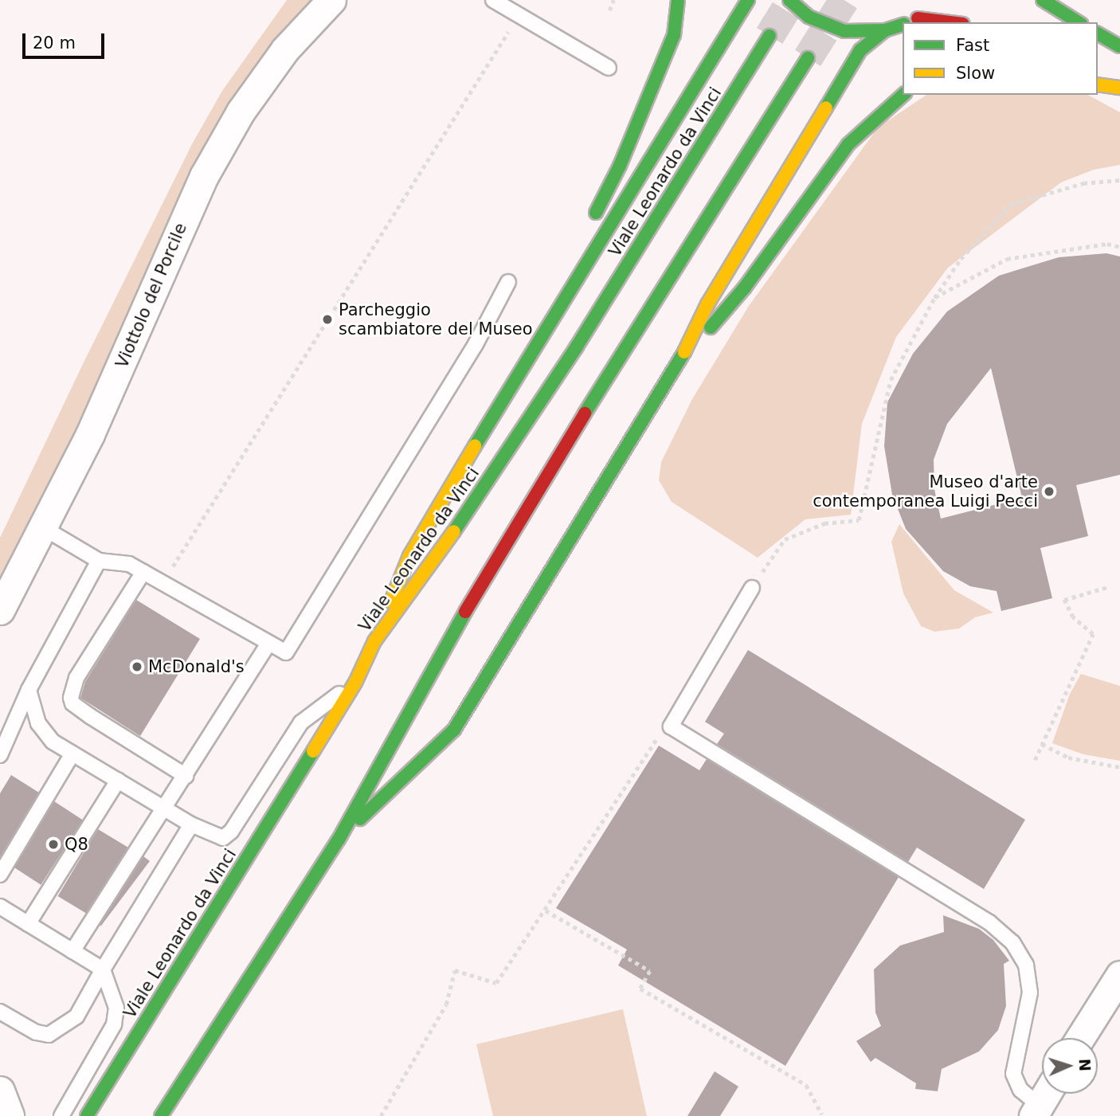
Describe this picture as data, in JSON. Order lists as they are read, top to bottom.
{
  "streets": {
    "main road": ["Viale Leonardo da Vinci"],
    "street": ["Viottolo del Porcile"]
  },
  "places": [
    "Parcheggio scambiatore del Museo",
    "Museo d'arte contemporanea Luigi Pecci",
    "McDonald's",
    "Q8"
  ],
  "legend": ["Fast", "Slow"],
  "scale_bar": "20 m",
  "north": "right"
}
